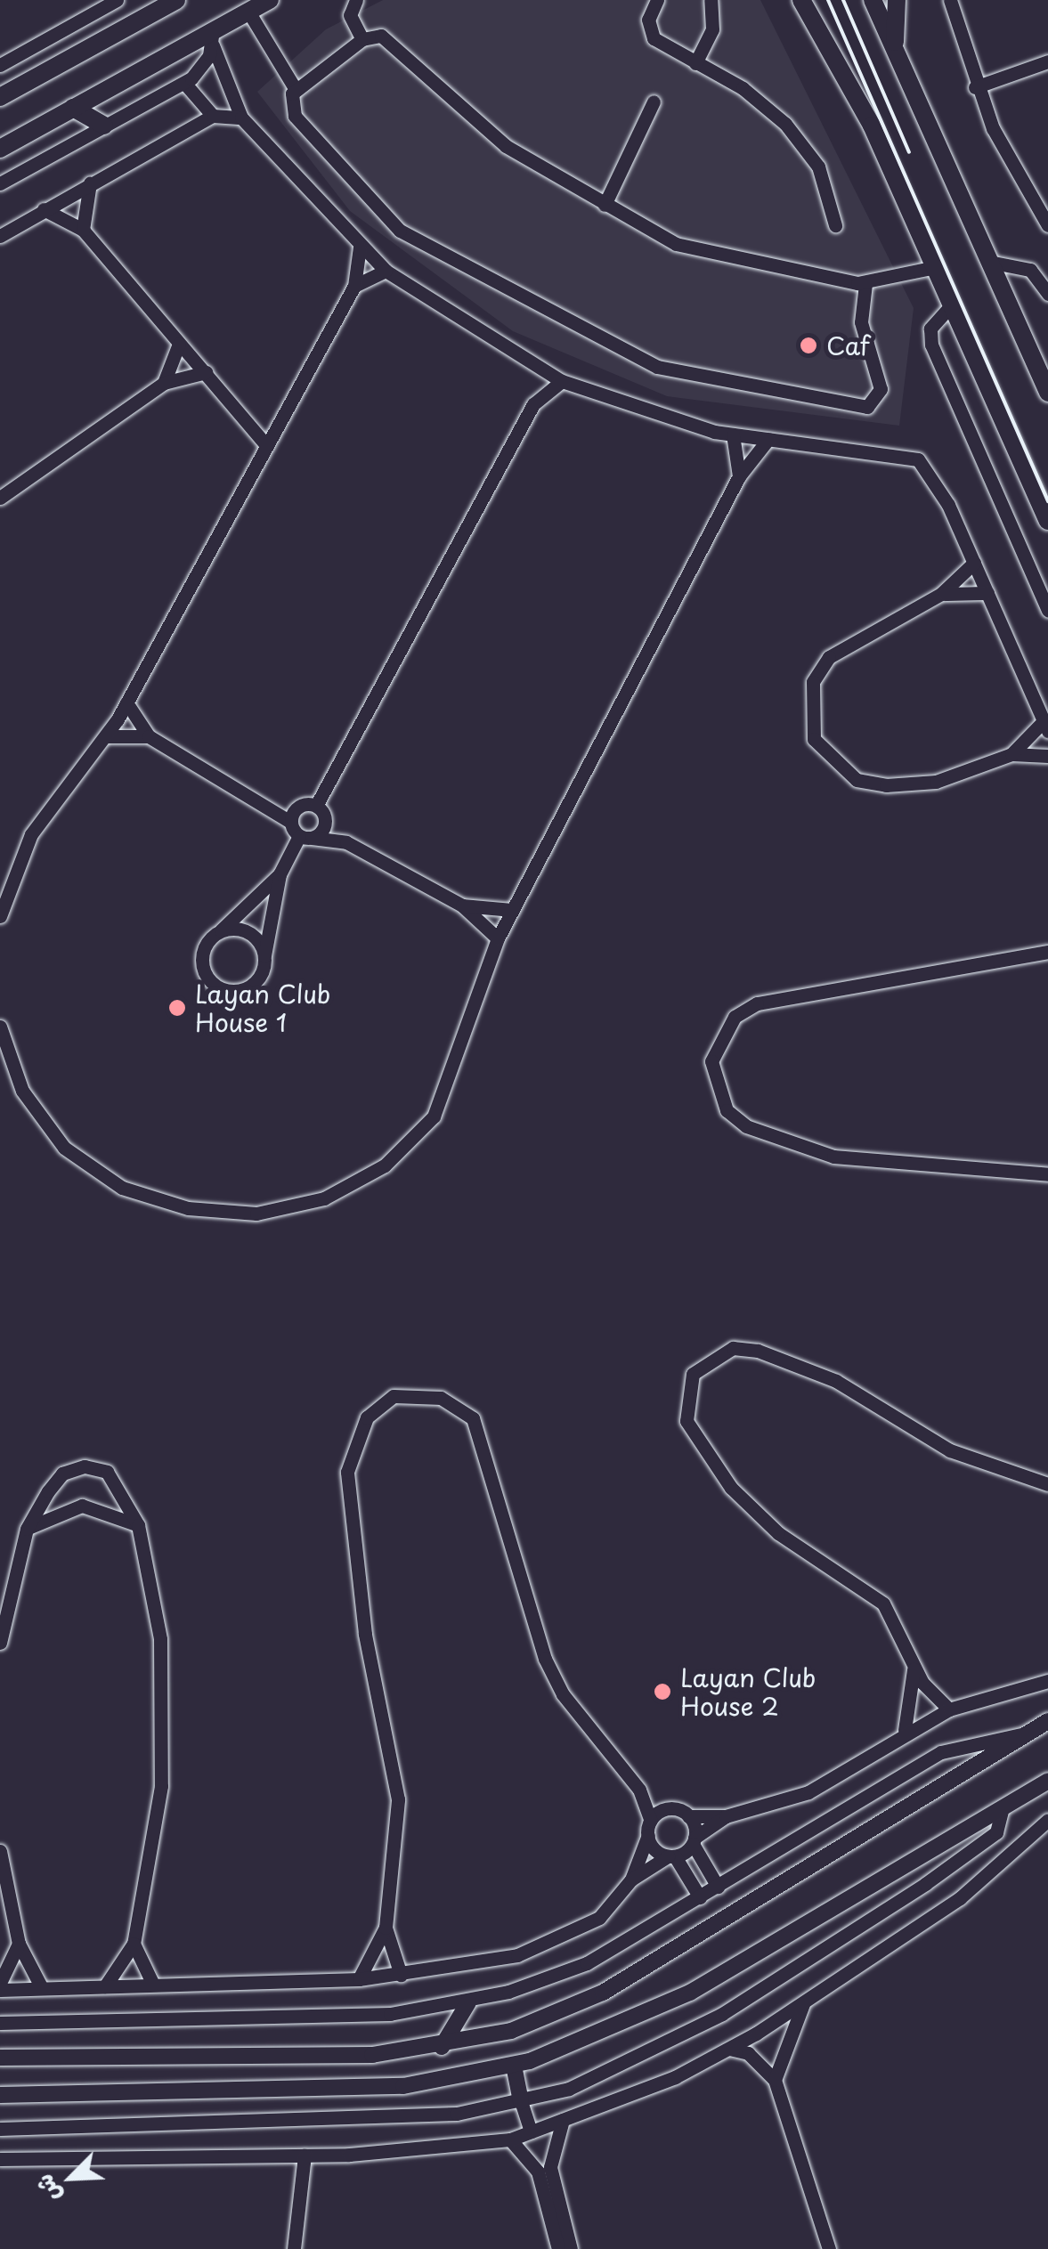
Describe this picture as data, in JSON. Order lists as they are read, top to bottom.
{
  "places": ["Caf", "Layan Club House 1", "Layan Club House 2"],
  "north": "bottom left"
}
